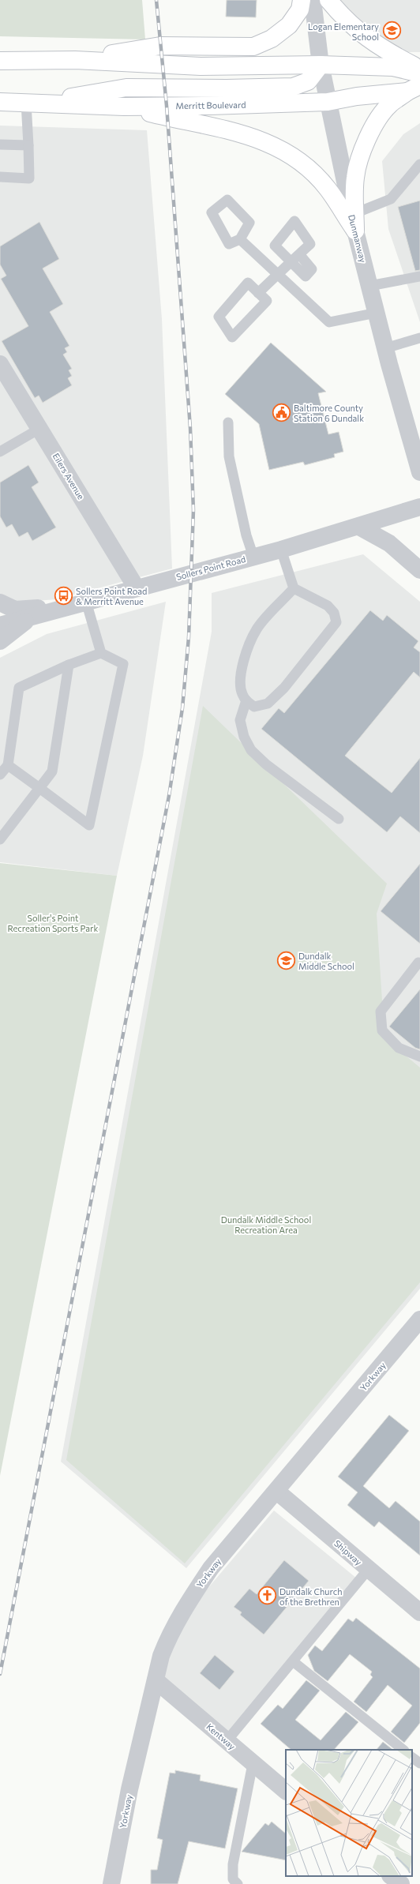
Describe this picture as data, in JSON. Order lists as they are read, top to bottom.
{
  "streets": {
    "main road": ["Merritt Boulevard"],
    "street": [
      "Dunmanway",
      "Eilers Avenue",
      "Sollers Point Road",
      "Yorkway",
      "Shipway",
      "Kentway"
    ]
  },
  "crossings": [
    ["Merritt Boulevard", "Dunmanway"],
    ["Eilers Avenue", "Sollers Point Road"],
    ["Yorkway", "Shipway"],
    ["Yorkway", "Kentway"]
  ],
  "parks": ["Soller's Point Recreation Sports Park", "Dundalk Middle School Recreation Area"],
  "places": {
    "school or university": ["Logan Elementary School", "Dundalk Middle School"],
    "public building": ["Baltimore County Station 6 Dundalk"],
    "bus stop": ["Sollers Point Road & Merritt Avenue"],
    "church": ["Dundalk Church of the Brethren"]
  }
}
